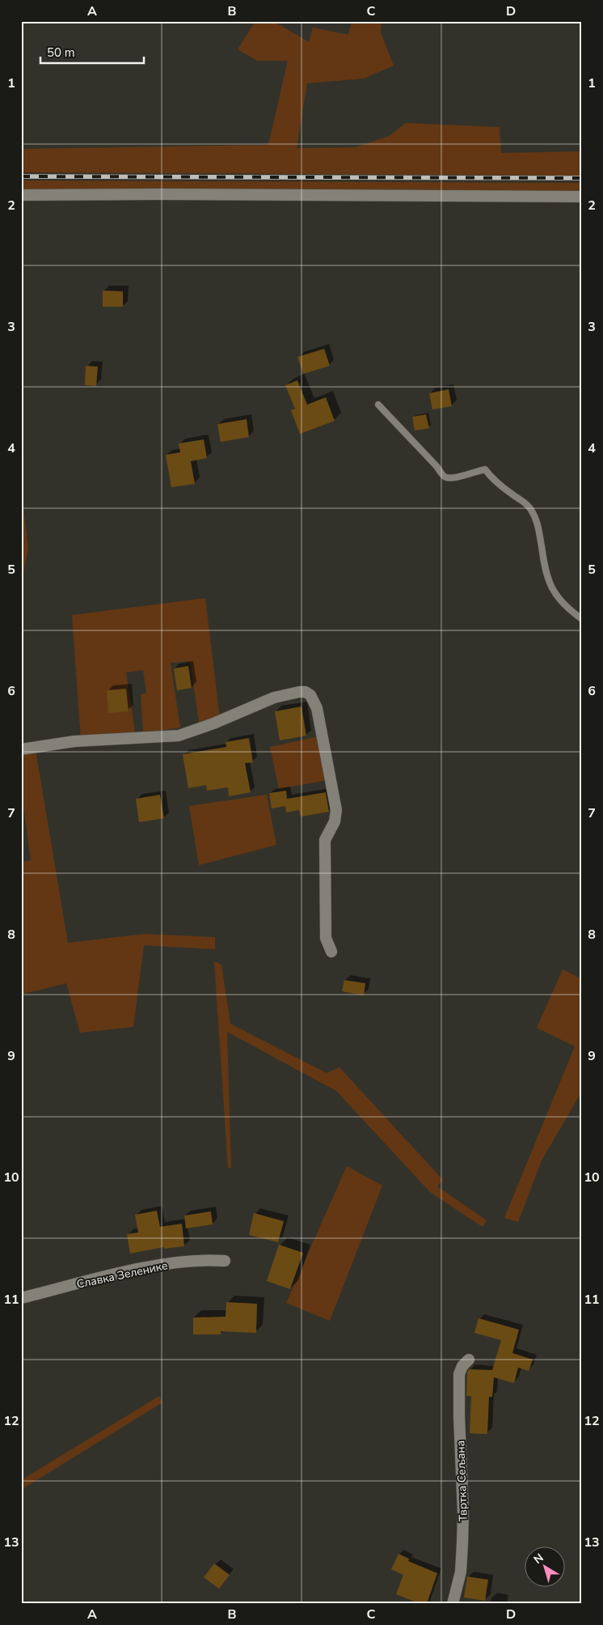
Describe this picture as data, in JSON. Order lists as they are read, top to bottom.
{
  "streets": {
    "street": ["Славка Зеленике", "Твртка Сељана"]
  },
  "scale_bar": "50 m",
  "north": "top left",
  "grid": {
    "columns": [
      "A",
      "B",
      "C",
      "D"
    ],
    "rows": [
      "1",
      "2",
      "3",
      "4",
      "5",
      "6",
      "7",
      "8",
      "9",
      "10",
      "11",
      "12",
      "13"
    ]
  }
}
